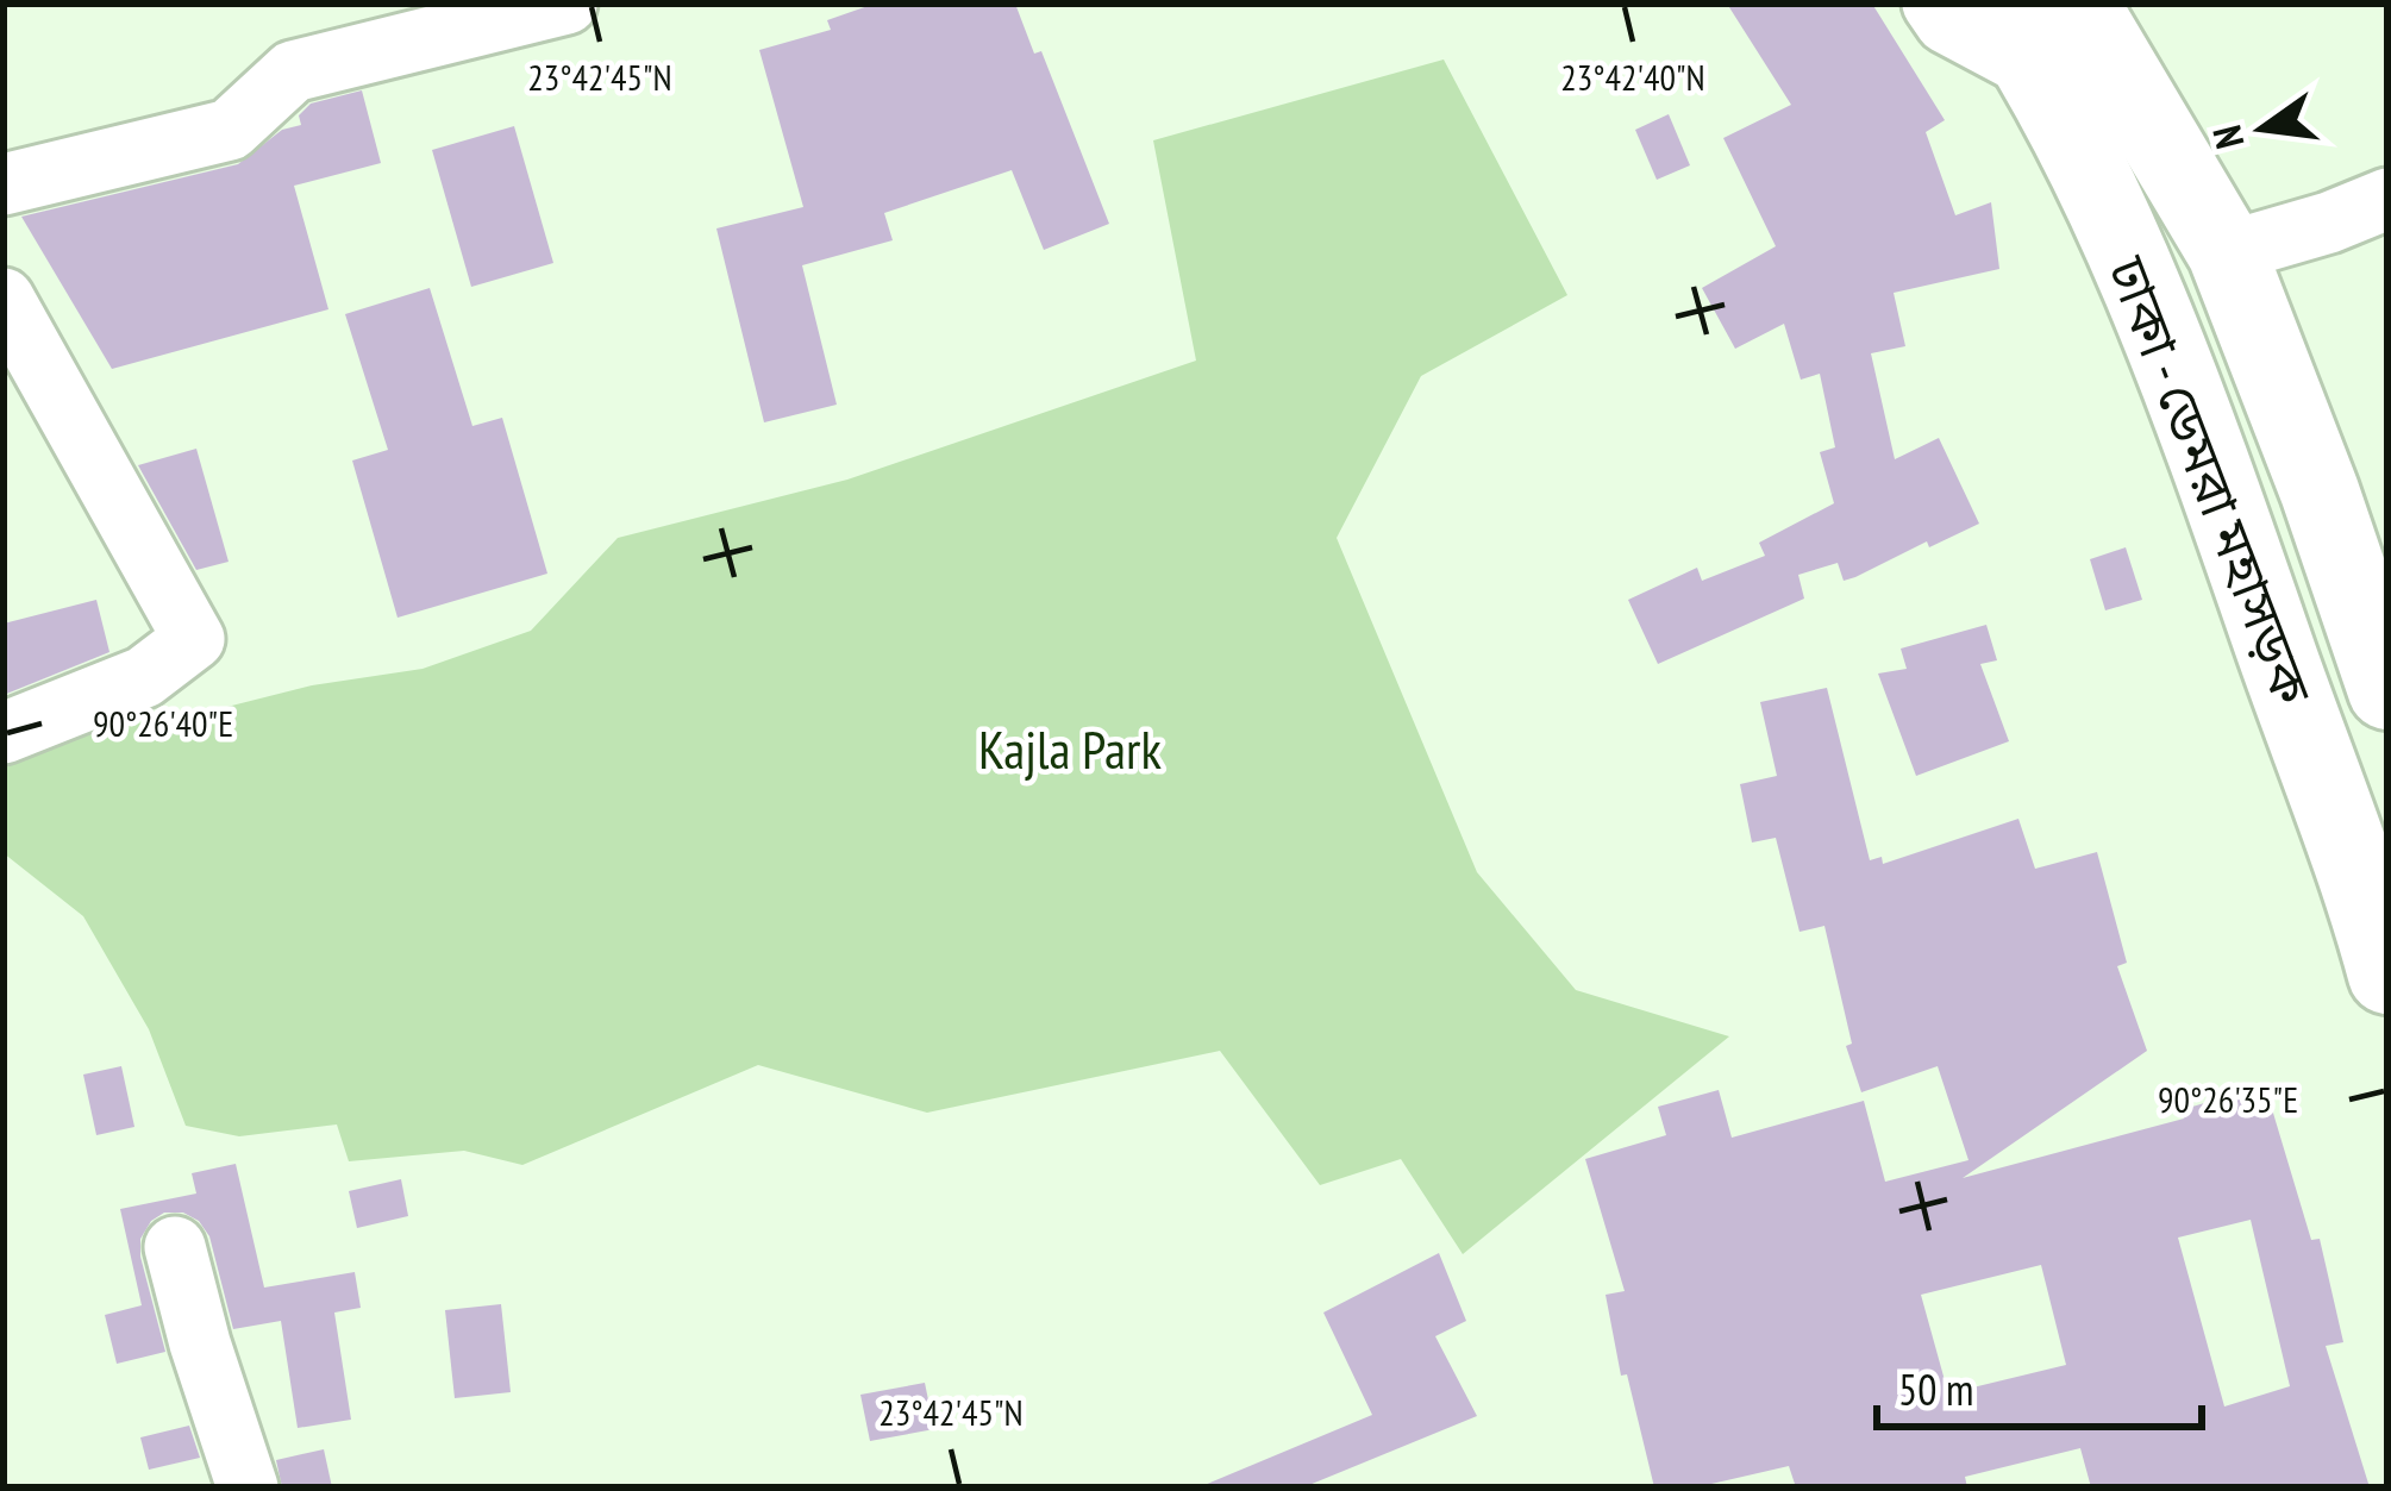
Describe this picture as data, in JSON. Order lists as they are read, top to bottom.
{
  "streets": {
    "main road": ["ঢাকা - ডেমরা মহাসড়ক"]
  },
  "parks": ["Kajla Park"],
  "scale_bar": "50 m",
  "north": "left",
  "coordinates": [
    "23°42'45\"N",
    "23°42'40\"N",
    "90°26'40\"E",
    "90°26'35\"E"
  ]
}
